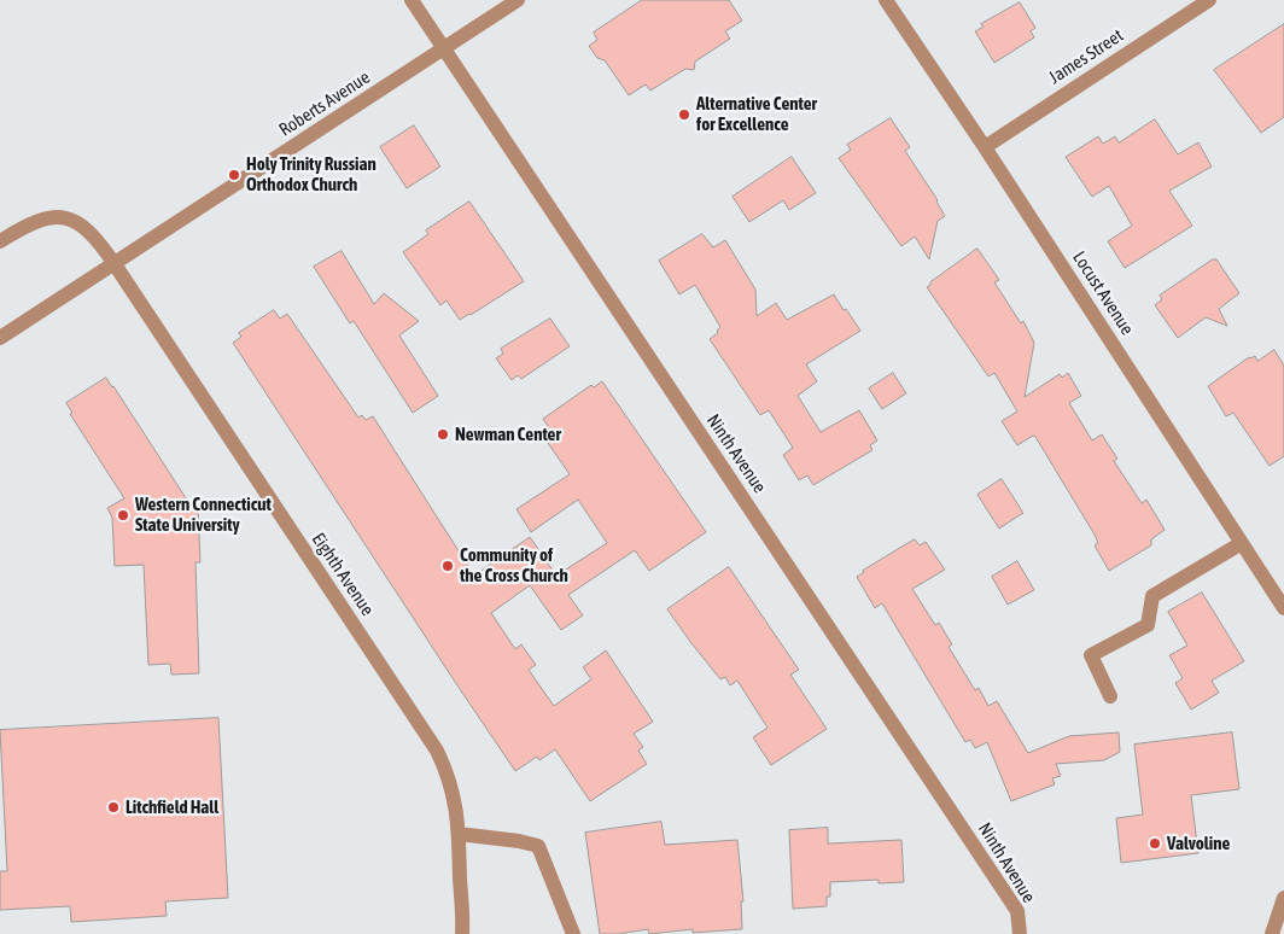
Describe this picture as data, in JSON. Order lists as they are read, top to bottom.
{
  "streets": {
    "street": [
      "James Street",
      "Roberts Avenue",
      "Locust Avenue",
      "Ninth Avenue",
      "Eighth Avenue"
    ]
  },
  "crossings": [
    ["James Street", "Locust Avenue"],
    ["Roberts Avenue", "Ninth Avenue"],
    ["Roberts Avenue", "Eighth Avenue"]
  ],
  "places": [
    "Alternative Center for Excellence",
    "Holy Trinity Russian Orthodox Church",
    "Newman Center",
    "Western Connecticut State University",
    "Community of the Cross Church",
    "Litchfield Hall",
    "Valvoline"
  ]
}
